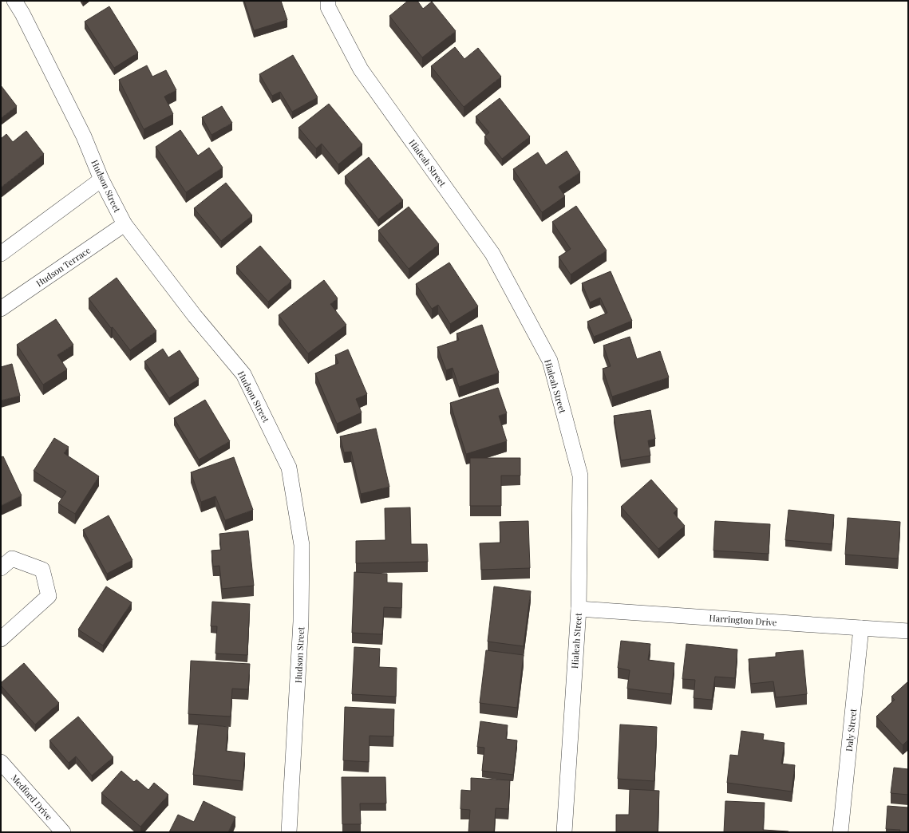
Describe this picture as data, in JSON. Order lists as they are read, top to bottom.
{
  "streets": {
    "street": [
      "Hialeah Street",
      "Hudson Street",
      "Hudson Terrace",
      "Harrington Drive",
      "Daly Street",
      "Medford Drive"
    ]
  },
  "crossings": [
    ["Hialeah Street", "Harrington Drive"],
    ["Hudson Street", "Hudson Terrace"],
    ["Harrington Drive", "Daly Street"]
  ]
}
